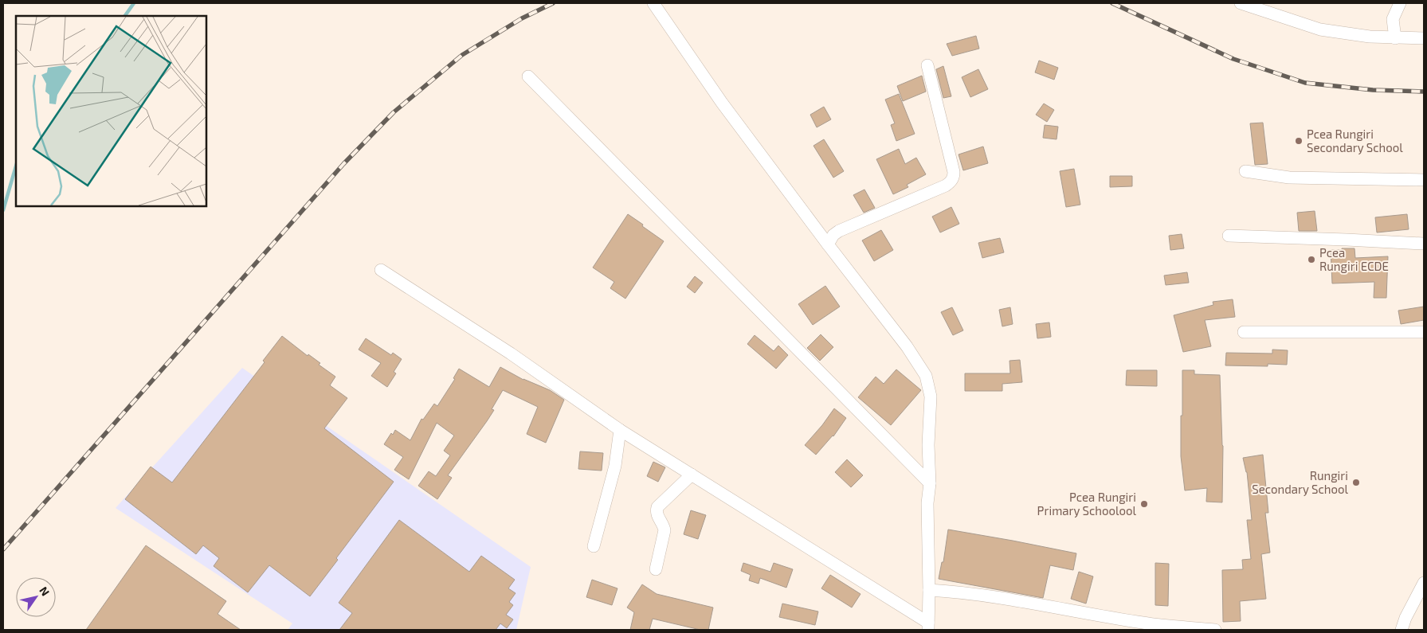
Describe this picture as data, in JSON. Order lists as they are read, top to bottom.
{
  "places": [
    "Pcea Rungiri Secondary School",
    "Pcea Rungiri ECDE",
    "Rungiri Secondary School",
    "Pcea Rungiri Primary Schoolool"
  ],
  "north": "top right"
}
